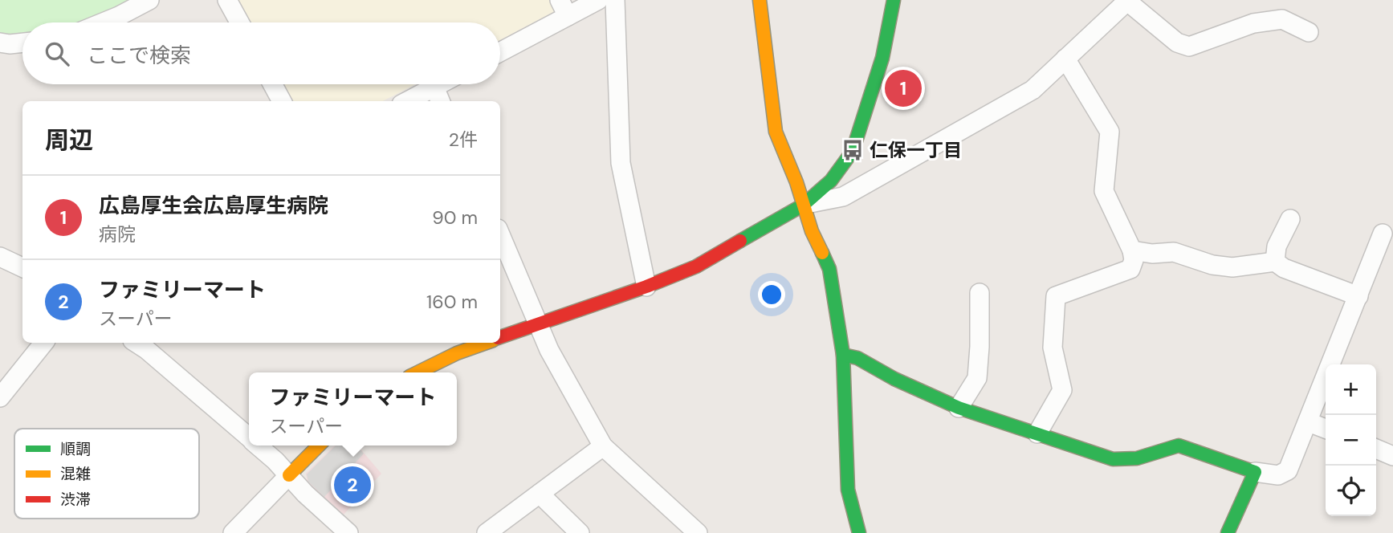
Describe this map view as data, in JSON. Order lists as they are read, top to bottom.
{
  "places": {
    "bus stop": ["仁保一丁目"]
  },
  "legend": ["順調", "混雑", "渋滞"],
  "page": {
    "search": "ここで検索",
    "pins": ["1", "2"],
    "heading": ["周辺", "2件"],
    "list": [
      {
        "mark": "1",
        "name": "広島厚生会広島厚生病院",
        "note": "病院",
        "value": "90 m"
      },
      {
        "mark": "2",
        "name": "ファミリーマート",
        "note": "スーパー",
        "value": "160 m"
      }
    ],
    "map_buttons": ["+", "−"],
    "popup": ["ファミリーマート", "スーパー"]
  }
}
